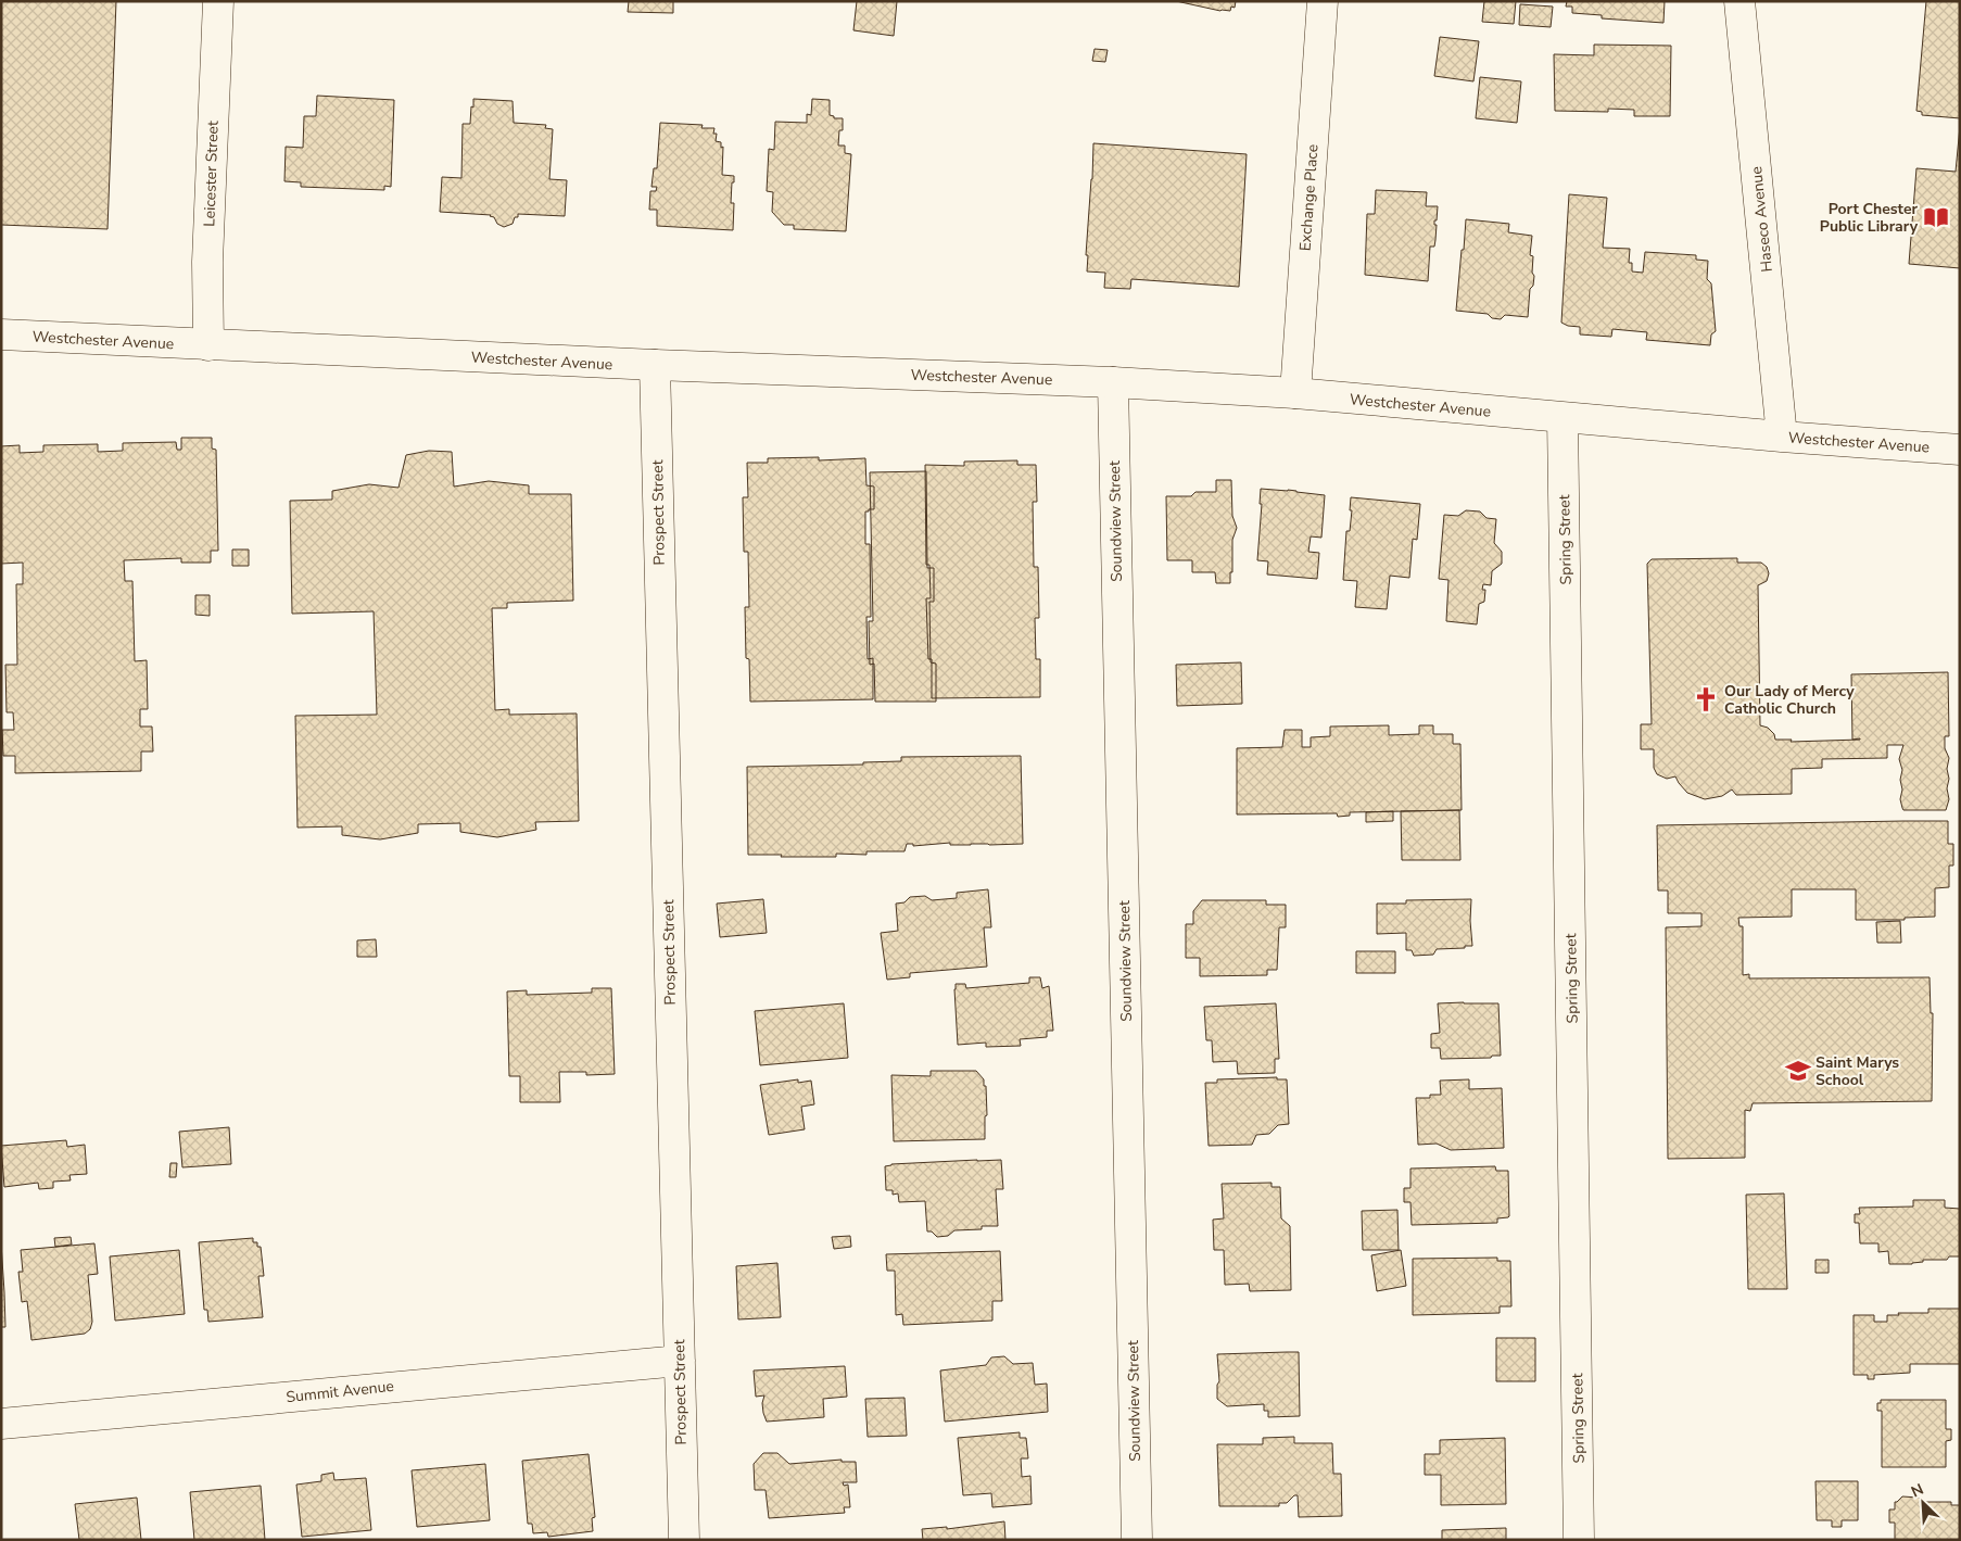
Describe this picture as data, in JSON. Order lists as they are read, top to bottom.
{
  "streets": {
    "street": [
      "Leicester Street",
      "Exchange Place",
      "Haseco Avenue",
      "Westchester Avenue",
      "Prospect Street",
      "Soundview Street",
      "Spring Street",
      "Summit Avenue"
    ]
  },
  "crossings": [
    ["Leicester Street", "Westchester Avenue"],
    ["Exchange Place", "Westchester Avenue"],
    ["Haseco Avenue", "Westchester Avenue"],
    ["Westchester Avenue", "Prospect Street"],
    ["Westchester Avenue", "Soundview Street"],
    ["Westchester Avenue", "Spring Street"],
    ["Prospect Street", "Summit Avenue"]
  ],
  "places": {
    "library": ["Port Chester Public Library"],
    "church": ["Our Lady of Mercy Catholic Church"],
    "school or university": ["Saint Marys School"]
  },
  "north": "top left"
}
